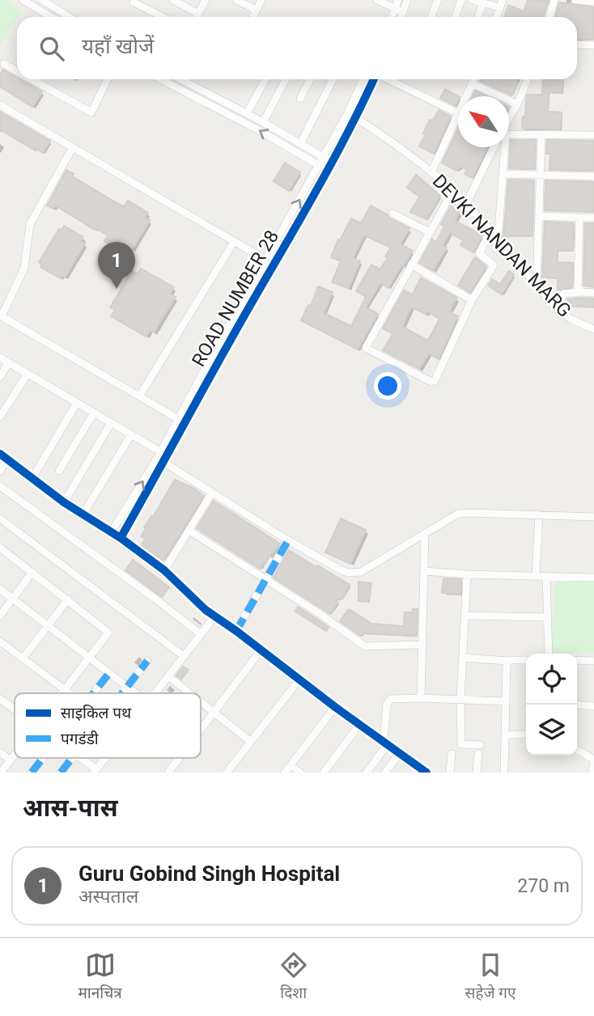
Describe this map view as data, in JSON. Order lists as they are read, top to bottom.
{
  "streets": {
    "street": ["DEVKI NANDAN MARG", "ROAD NUMBER 28"]
  },
  "crossings": [
    ["DEVKI NANDAN MARG", "ROAD NUMBER 28"]
  ],
  "legend": ["साइकिल पथ", "पगडंडी"],
  "north": "top left",
  "page": {
    "search": "यहाँ खोजें",
    "pins": "1",
    "heading": "आस-पास",
    "list": [
      {
        "mark": "1",
        "name": "Guru Gobind Singh Hospital",
        "note": "अस्पताल",
        "value": "270 m"
      }
    ],
    "nav": ["मानचित्र", "दिशा", "सहेजे गए"]
  }
}
